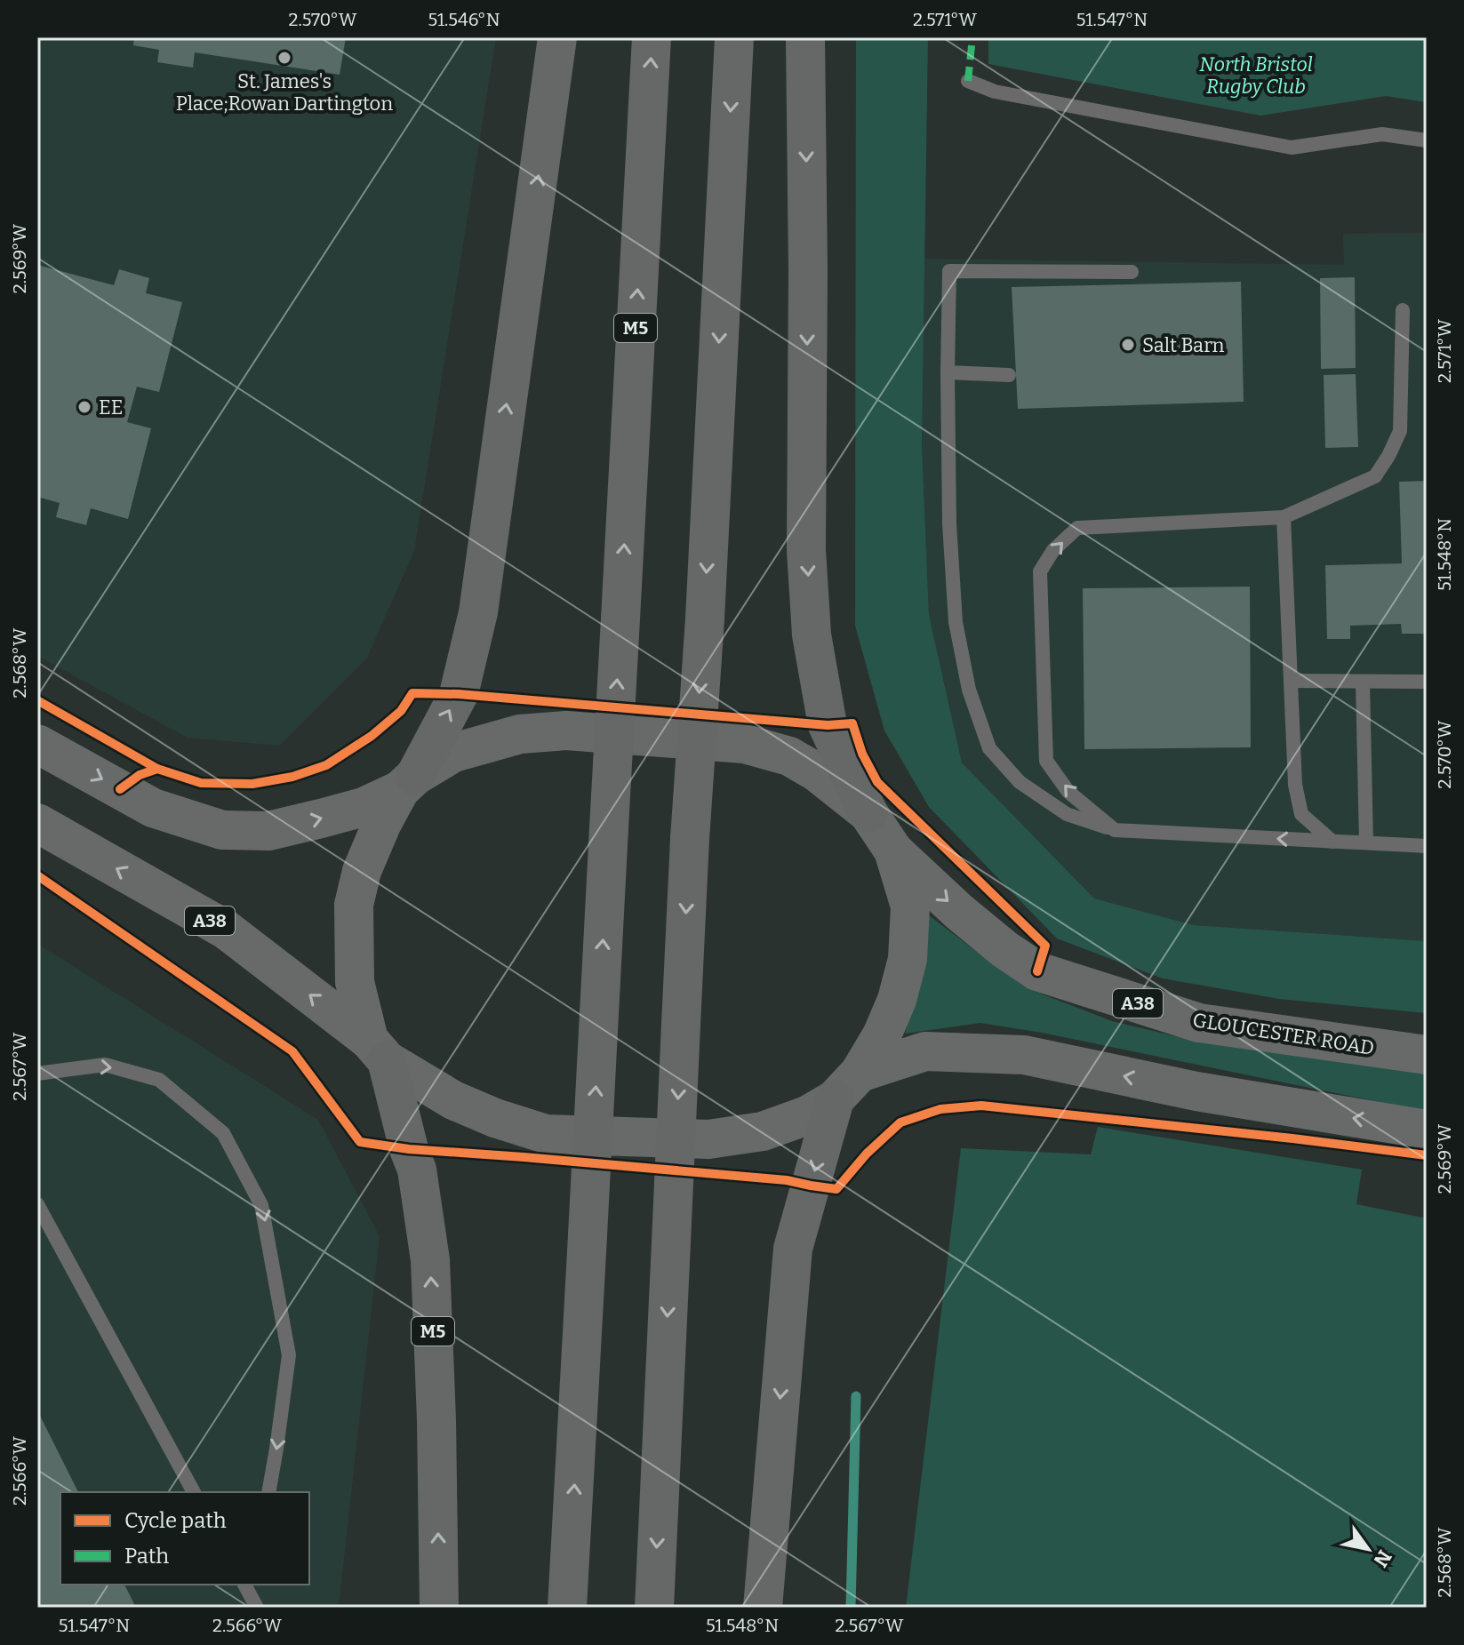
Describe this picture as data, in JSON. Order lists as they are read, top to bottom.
{
  "streets": {
    "highway": ["M5"],
    "main road": ["A38", "GLOUCESTER ROAD"]
  },
  "crossings": [
    ["M5", "A38"]
  ],
  "parks": ["North Bristol Rugby Club"],
  "places": ["St. James's Place;Rowan Dartington", "Salt Barn", "EE"],
  "legend": ["Cycle path", "Path"],
  "north": "bottom right",
  "coordinates": [
    "2.570°W",
    "51.546°N",
    "2.571°W",
    "51.547°N",
    "2.569°W",
    "51.548°N",
    "2.568°W",
    "2.567°W",
    "2.566°W"
  ]
}
